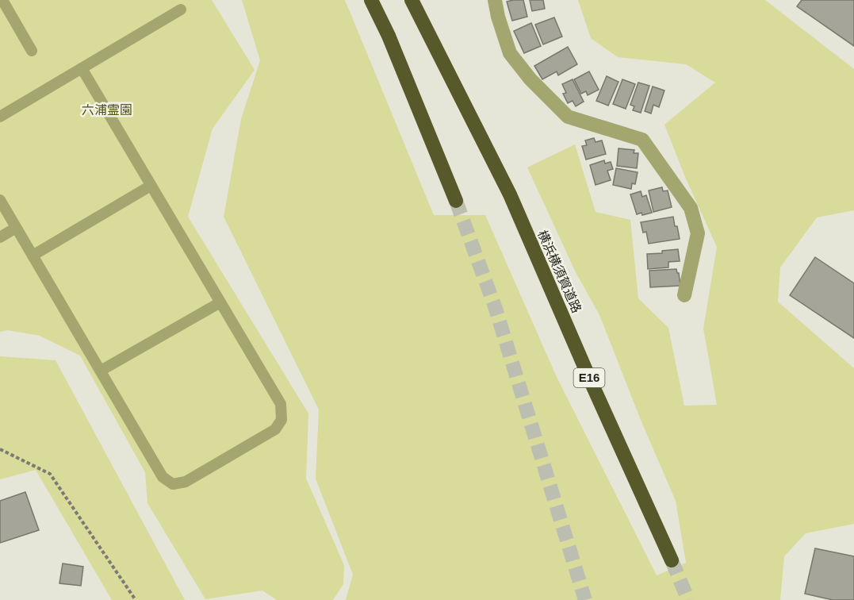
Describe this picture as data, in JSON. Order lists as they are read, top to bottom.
{
  "streets": {
    "highway": ["横浜横須賀道路", "E16"]
  },
  "parks": ["六浦霊園"]
}
